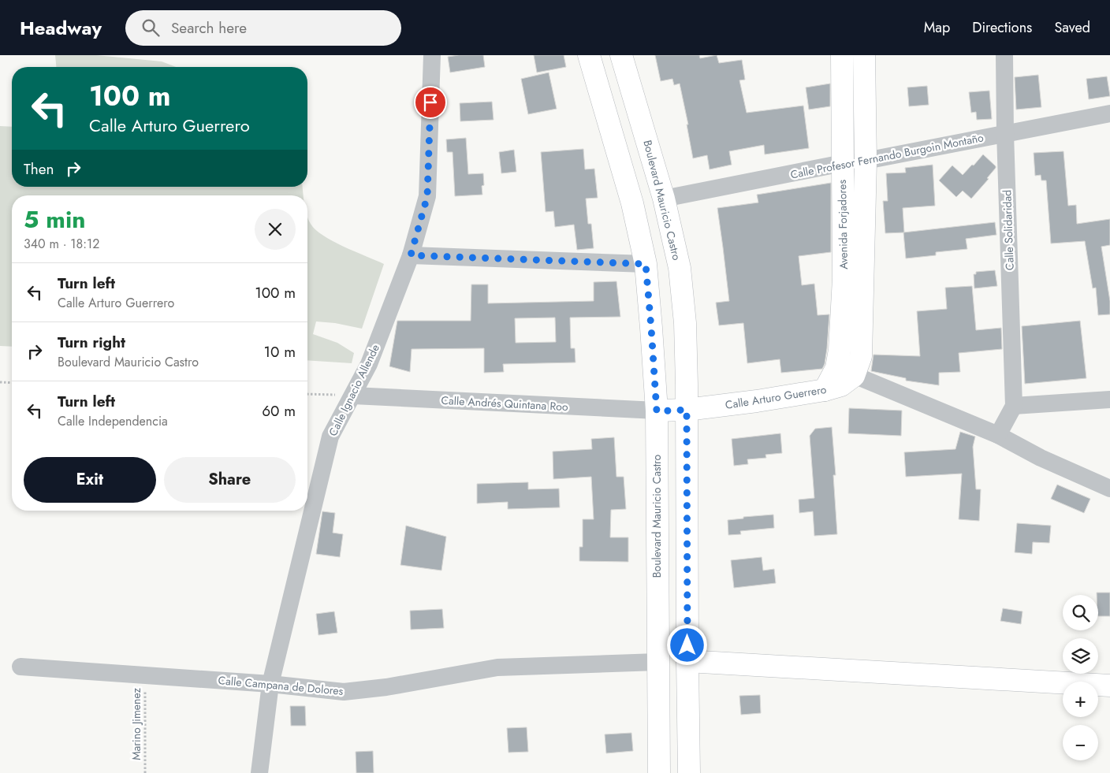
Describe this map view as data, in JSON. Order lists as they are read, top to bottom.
{
  "streets": {
    "main road": ["Boulevard Mauricio Castro", "Avenida Forjadores", "Calle Arturo Guerrero"],
    "street": [
      "Calle Profesor Fernando Burgoin Montaño",
      "Calle Solidaridad",
      "Calle Ignacio Allende",
      "Calle Andrés Quintana Roo",
      "Calle Campana de Dolores"
    ],
    "path": ["Marino Jimenez"]
  },
  "crossings": [
    ["Calle Profesor Fernando Burgoin Montaño", "Boulevard Mauricio Castro"],
    ["Calle Profesor Fernando Burgoin Montaño", "Avenida Forjadores"],
    ["Calle Profesor Fernando Burgoin Montaño", "Calle Solidaridad"],
    ["Boulevard Mauricio Castro", "Calle Arturo Guerrero"],
    ["Boulevard Mauricio Castro", "Calle Andrés Quintana Roo"],
    ["Boulevard Mauricio Castro", "Calle Campana de Dolores"],
    ["Avenida Forjadores", "Calle Arturo Guerrero"],
    ["Calle Ignacio Allende", "Calle Andrés Quintana Roo"],
    ["Calle Ignacio Allende", "Calle Campana de Dolores"],
    ["Calle Arturo Guerrero", "Calle Andrés Quintana Roo"],
    ["Calle Campana de Dolores", "Marino Jimenez"]
  ],
  "page": {
    "header": "Headway",
    "search": "Search here",
    "nav": ["Map", "Directions", "Saved"],
    "turn": ["100 m", "Calle Arturo Guerrero"],
    "then": "Then",
    "heading": ["5 min", "340 m · 18:12"],
    "list": [
      {
        "name": "Turn left",
        "note": "Calle Arturo Guerrero",
        "value": "100 m"
      },
      {
        "name": "Turn right",
        "note": "Boulevard Mauricio Castro",
        "value": "10 m"
      },
      {
        "name": "Turn left",
        "note": "Calle Independencia",
        "value": "60 m"
      }
    ],
    "buttons": ["Exit", "Share"],
    "map_buttons": ["+", "−"]
  }
}
